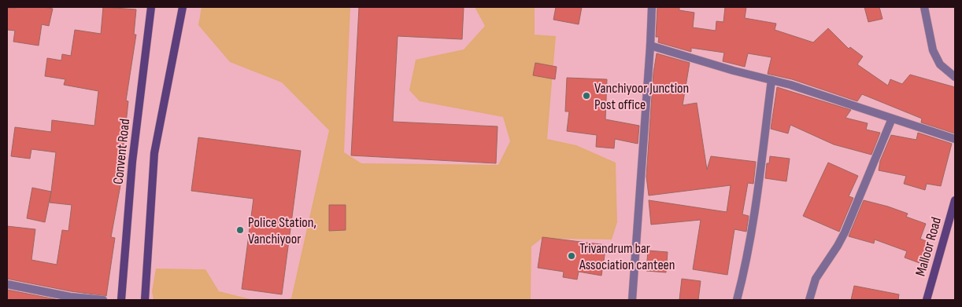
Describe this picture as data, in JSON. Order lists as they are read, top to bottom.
{
  "streets": {
    "main road": ["Convent Road", "Malloor Road"]
  },
  "places": ["Vanchiyoor Junction Post office", "Police Station, Vanchiyoor", "Trivandrum bar Association canteen"]
}
